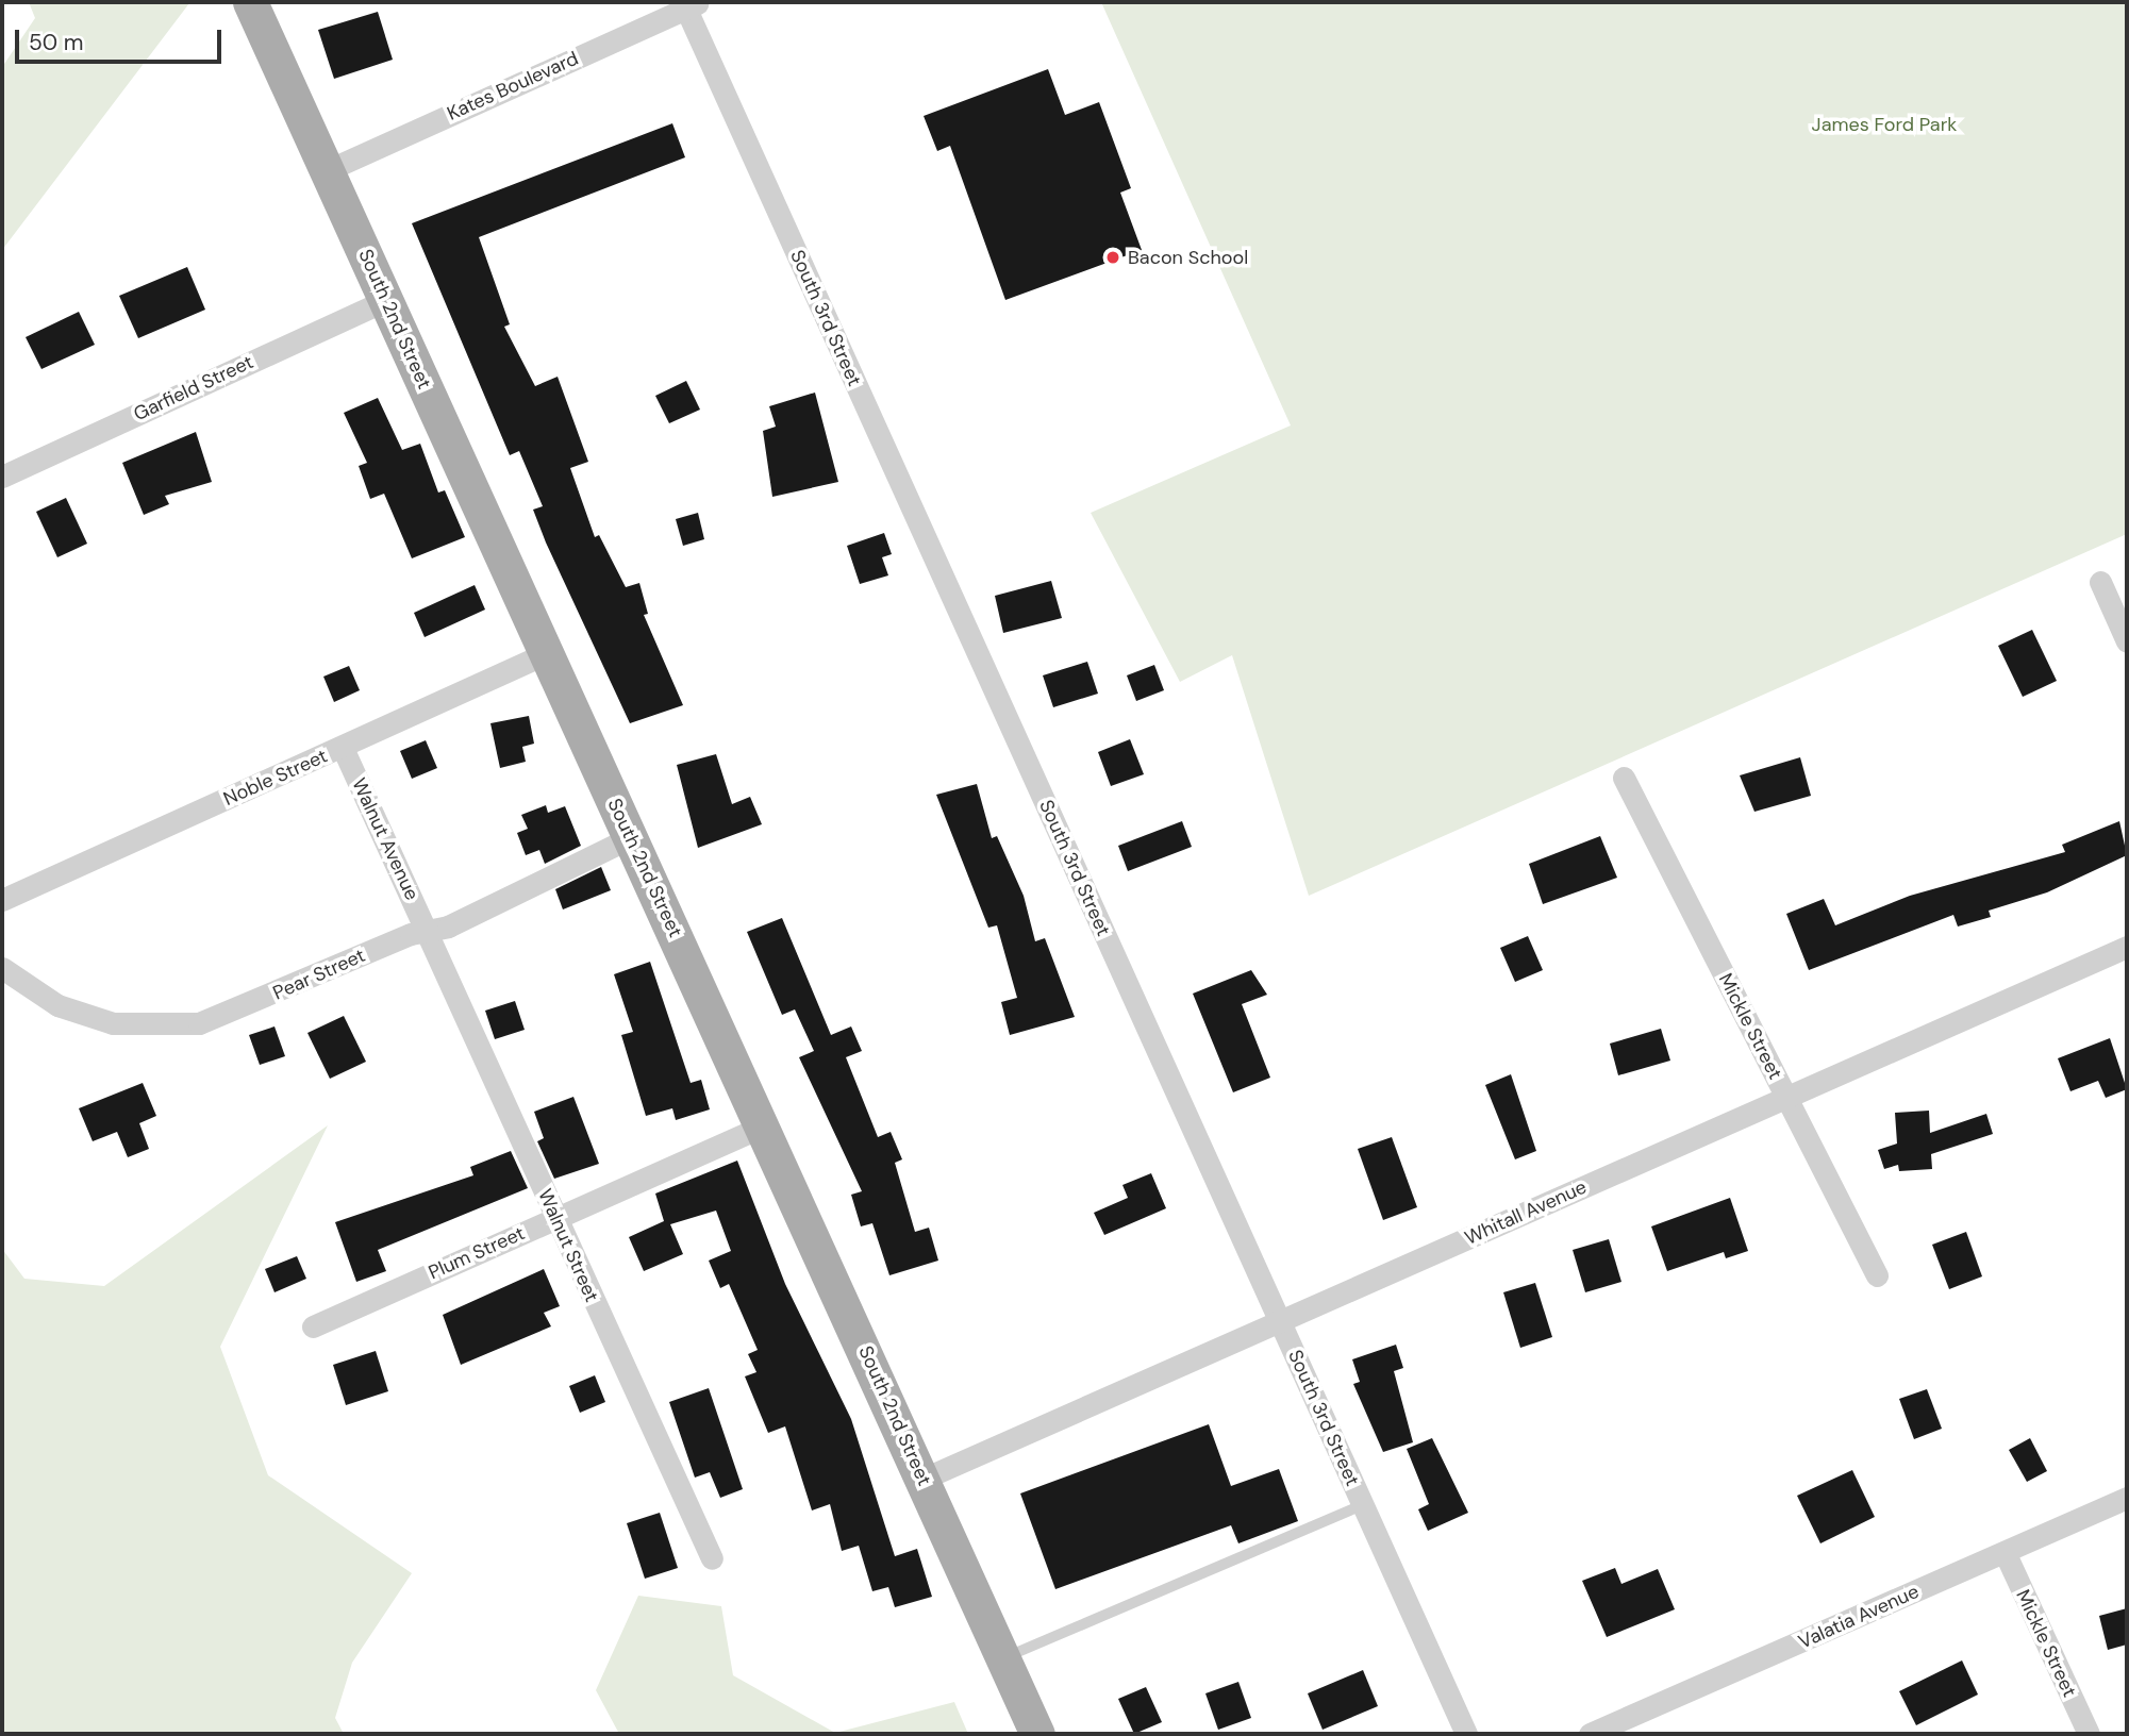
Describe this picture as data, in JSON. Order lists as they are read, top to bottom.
{
  "streets": {
    "main road": ["South 2nd Street"],
    "street": [
      "Kates Boulevard",
      "South 3rd Street",
      "Garfield Street",
      "Noble Street",
      "Walnut Avenue",
      "Pear Street",
      "Mickle Street",
      "Whitall Avenue",
      "Walnut Street",
      "Plum Street",
      "Valatia Avenue"
    ]
  },
  "crossings": [
    ["Kates Boulevard", "South 3rd Street"],
    ["Kates Boulevard", "South 2nd Street"],
    ["South 3rd Street", "Whitall Avenue"],
    ["South 2nd Street", "Garfield Street"],
    ["South 2nd Street", "Noble Street"],
    ["South 2nd Street", "Pear Street"],
    ["South 2nd Street", "Whitall Avenue"],
    ["South 2nd Street", "Plum Street"],
    ["Noble Street", "Walnut Avenue"],
    ["Walnut Avenue", "Pear Street"],
    ["Walnut Avenue", "Walnut Street"],
    ["Pear Street", "Walnut Street"],
    ["Mickle Street", "Whitall Avenue"],
    ["Mickle Street", "Valatia Avenue"],
    ["Walnut Street", "Plum Street"]
  ],
  "parks": ["James Ford Park"],
  "places": ["Bacon School"],
  "scale_bar": "50 m"
}
